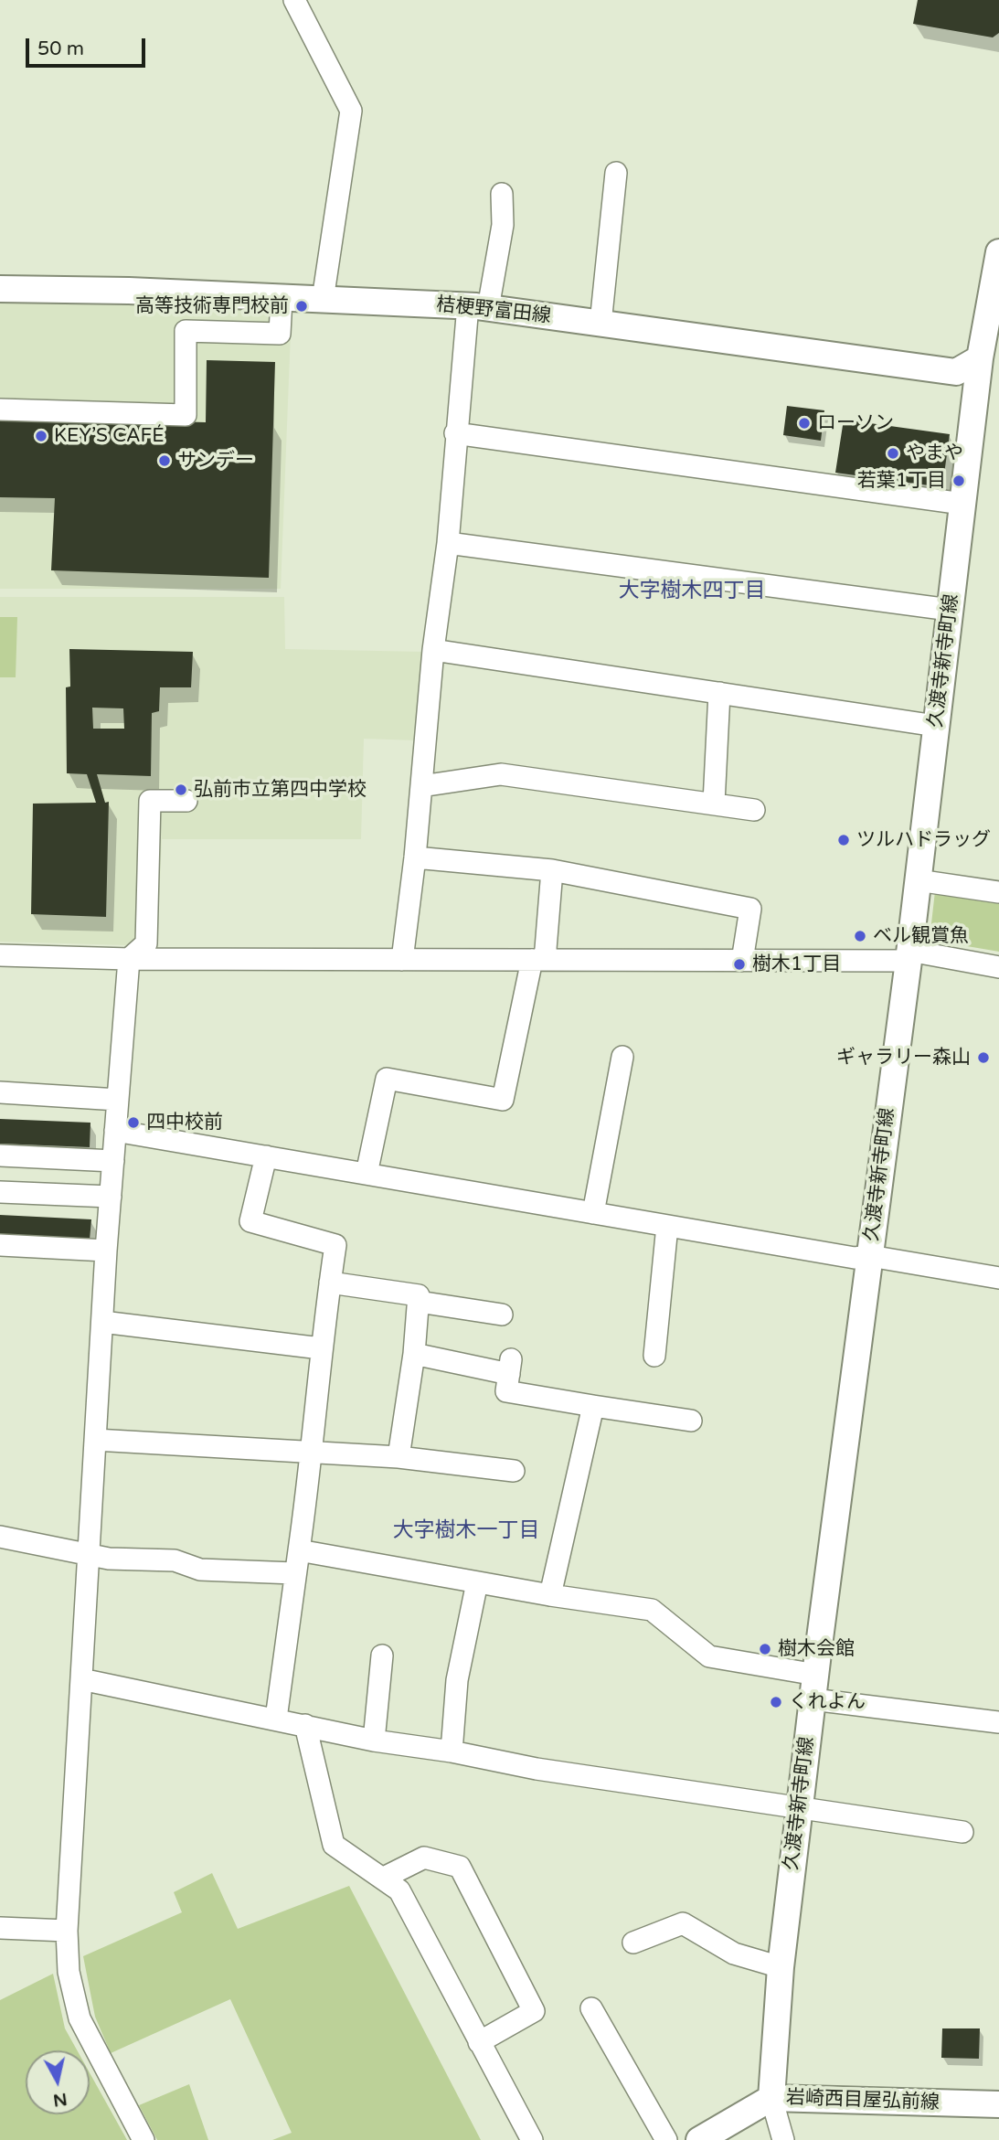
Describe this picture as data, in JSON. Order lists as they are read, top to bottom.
{
  "streets": {
    "main road": ["桔梗野富田線", "久渡寺新寺町線", "岩崎西目屋弘前線"]
  },
  "crossings": [
    ["桔梗野富田線", "久渡寺新寺町線"],
    ["久渡寺新寺町線", "岩崎西目屋弘前線"]
  ],
  "districts": ["大字樹木四丁目", "大字樹木一丁目"],
  "places": [
    "高等技術専門校前",
    "ローソン",
    "KEY’S CAFÉ",
    "やまや",
    "サンデー",
    "若葉1丁目",
    "弘前市立第四中学校",
    "ツルハドラッグ",
    "ベル観賞魚",
    "樹木1丁目",
    "ギャラリー森山",
    "四中校前",
    "樹木会館",
    "くれよん"
  ],
  "scale_bar": "50 m",
  "north": "bottom"
}
